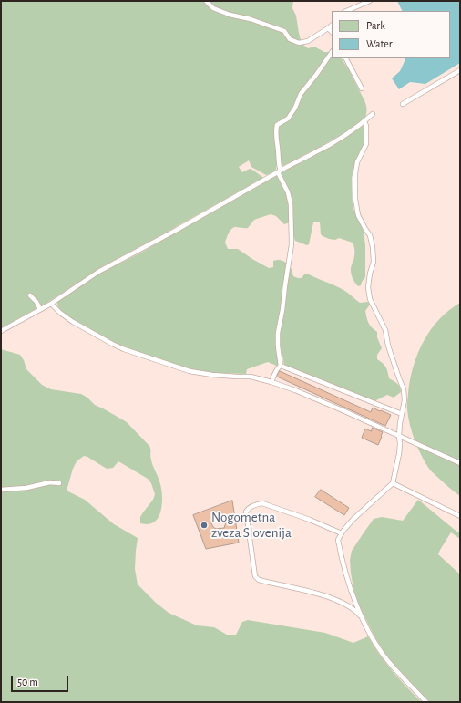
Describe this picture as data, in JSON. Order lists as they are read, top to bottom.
{
  "places": ["Nogometna zveza Slovenija"],
  "legend": ["Park", "Water"],
  "scale_bar": "50 m"
}
